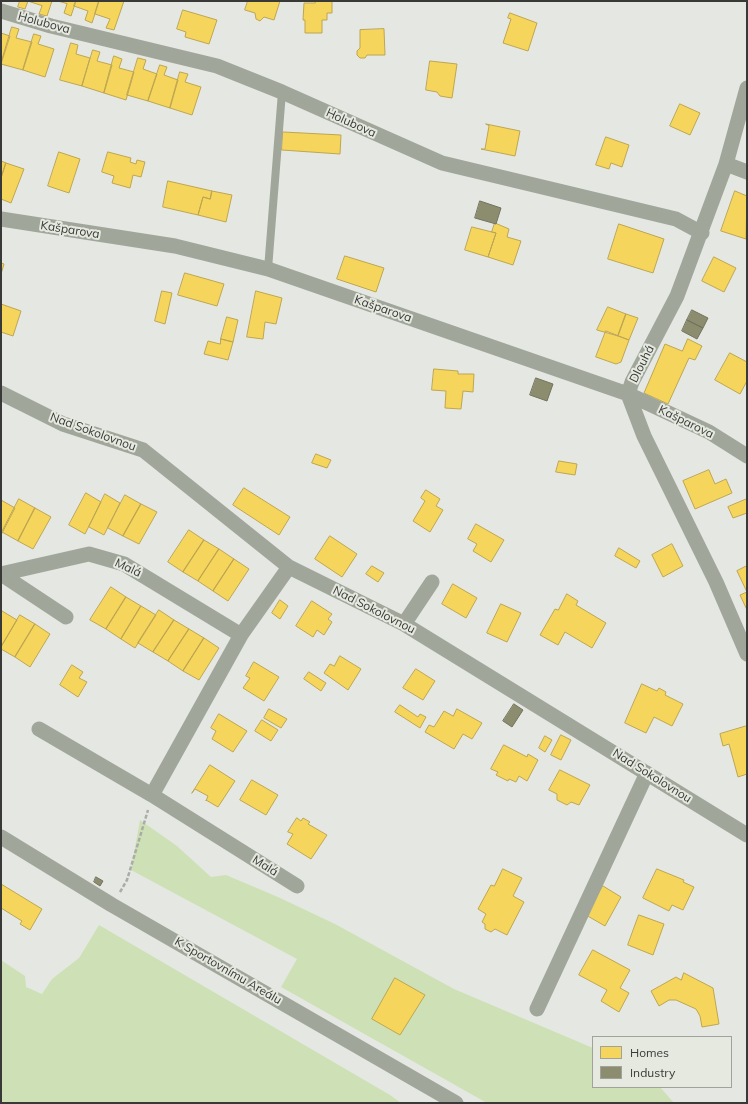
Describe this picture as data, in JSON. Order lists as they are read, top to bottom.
{
  "streets": {
    "street": [
      "Holubova",
      "Kašparova",
      "Dlouhá",
      "Nad Sokolovnou",
      "Malá",
      "K Sportovnímu Areálu"
    ]
  },
  "crossings": [
    ["Holubova", "Dlouhá"],
    ["Kašparova", "Dlouhá"]
  ],
  "legend": ["Homes", "Industry"]
}
